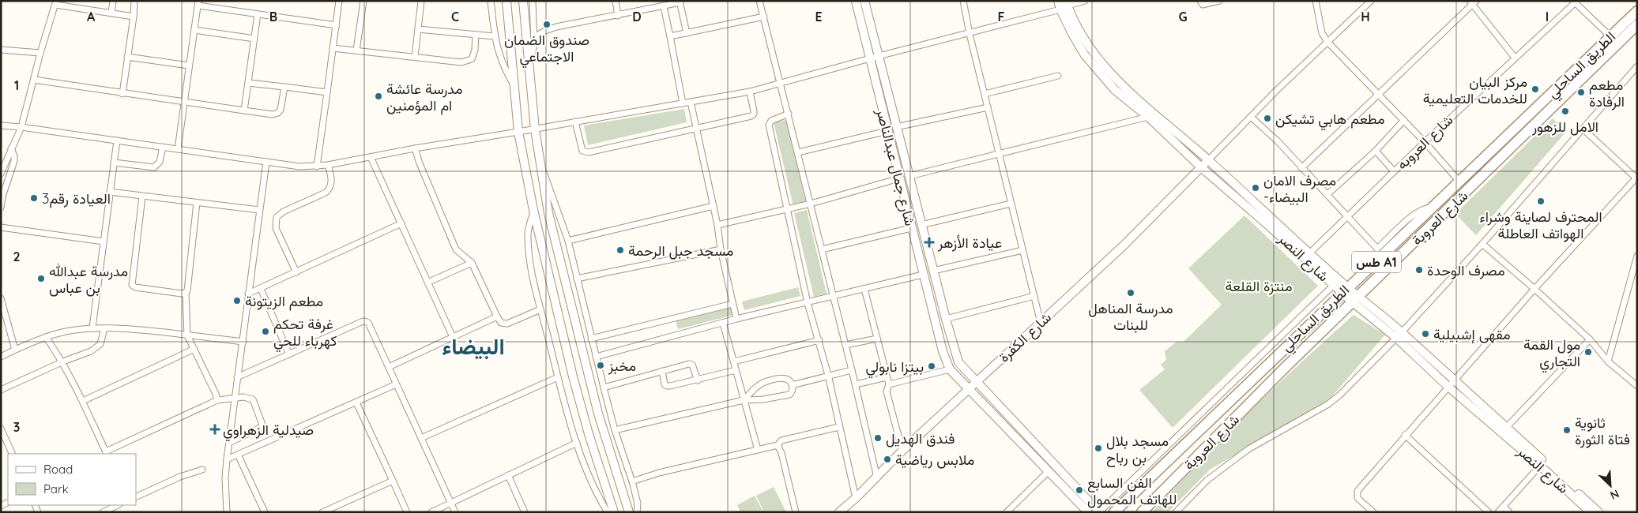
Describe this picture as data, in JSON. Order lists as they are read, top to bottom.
{
  "streets": {
    "highway": ["الطريق الساحلي", "شارع العروبة", "طس A1"],
    "street": [
      "شارع العروبه",
      "شارع جمال عبدالناصر",
      "شارع النصر",
      "شارع الكفرة"
    ]
  },
  "crossings": [
    ["الطريق الساحلي", "شارع العروبة"],
    ["الطريق الساحلي", "شارع النصر"],
    ["شارع العروبه", "شارع النصر"],
    ["شارع جمال عبدالناصر", "شارع الكفرة"],
    ["شارع العروبة", "شارع النصر"],
    ["شارع النصر", "شارع الكفرة"]
  ],
  "districts": ["البيضاء"],
  "parks": ["منتزة القلعة"],
  "places": {
    "other": [
      "صندوق الضمان الاجتماعي",
      "مركز البيان للخدمات التعليمية",
      "مطعم الرفادة",
      "مدرسة عائشة ام المؤمنين",
      "الامل للزهور",
      "مطعم هابي تشيكن",
      "مصرف الامان -البيضاء",
      "3العيادة رقم",
      "المحترف لصاينة وشراء الهواتف العاطلة",
      "مسجد جبل الرحمة",
      "مصرف الوحدة",
      "مدرسة عبدالله بن عباس",
      "مدرسة المناهل للبنات",
      "مطعم الزيتونة",
      "غرفة تحكم كهرباء للحي",
      "مقهى إشبيلية",
      "مول القمة التجاري",
      "مخبز",
      "بيتزا نابولي",
      "ثانوية فتاة الثورة",
      "فندق الهديل",
      "مسجد بلال بن رباح",
      "ملابس رياضية",
      "الفن السابع للهاتف المحمول"
    ],
    "health": ["عيادة الأزهر", "صيدلية الزهراوي"]
  },
  "legend": ["Road", "Park"],
  "north": "bottom right",
  "grid": {
    "columns": [
      "A",
      "B",
      "C",
      "D",
      "E",
      "F",
      "G",
      "H",
      "I"
    ],
    "rows": ["1", "2", "3"]
  }
}
